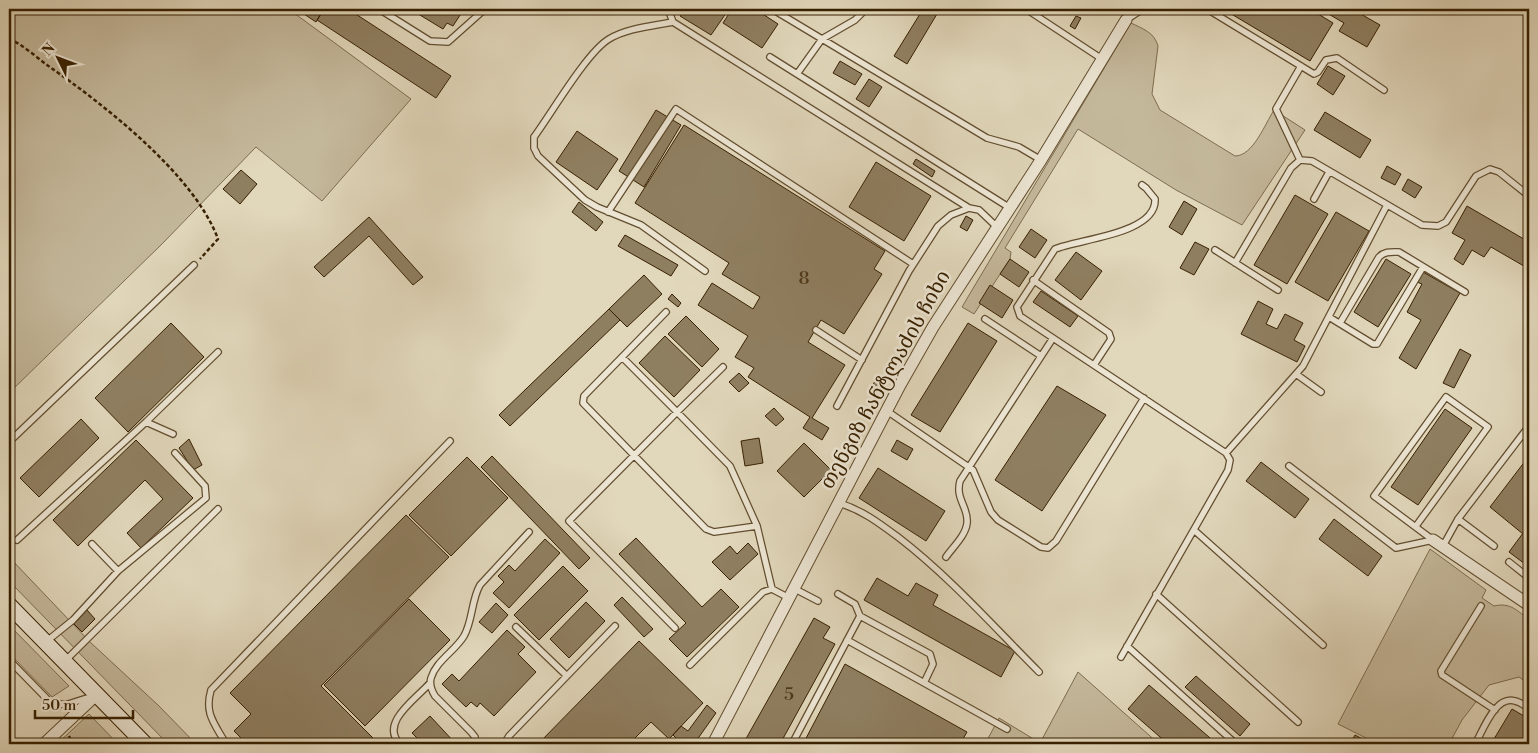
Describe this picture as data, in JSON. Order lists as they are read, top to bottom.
{
  "streets": {
    "street": ["თენგიზ ჩანტლაძის ჩიხი"]
  },
  "house_numbers": ["8", "5"],
  "scale_bar": "50 m",
  "north": "top left"
}
